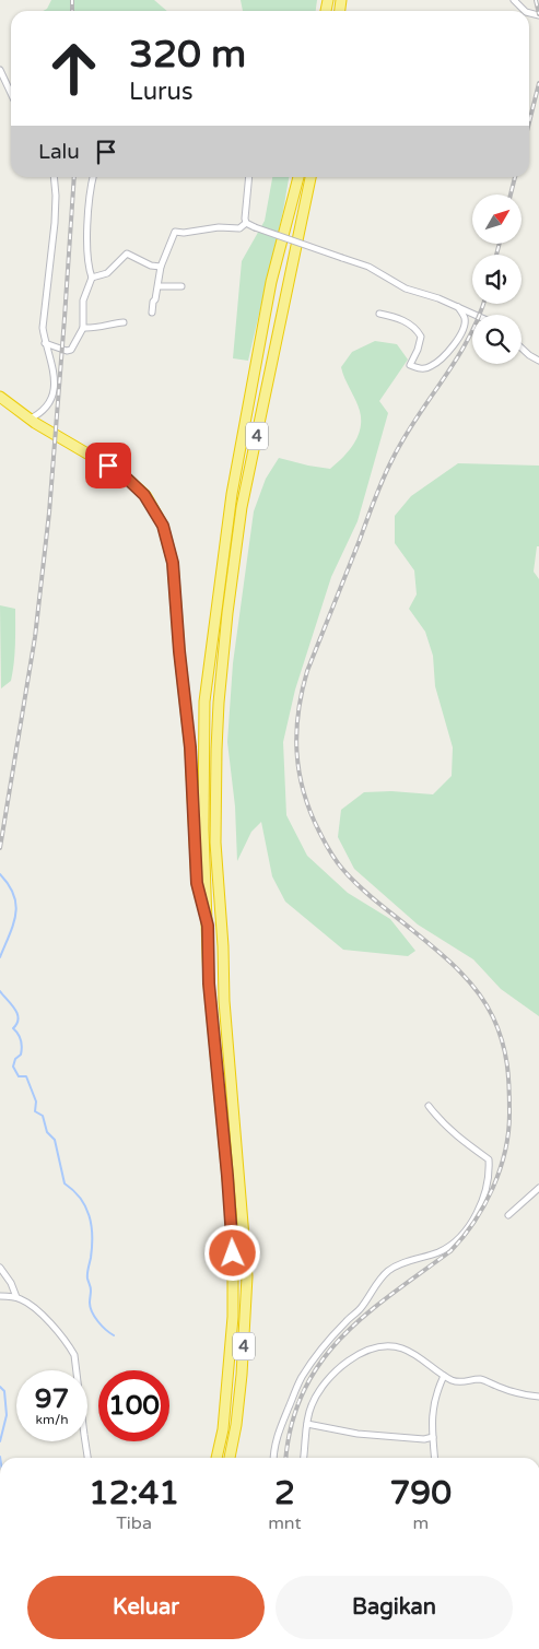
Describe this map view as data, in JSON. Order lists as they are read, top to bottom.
{
  "streets": {
    "highway": ["4"]
  },
  "north": "top right",
  "page": {
    "turn": ["320 m", "Lurus"],
    "then": "Lalu",
    "speed": "97 km/h",
    "limit": "100",
    "eta": [
      "12:41",
      "Tiba",
      "2",
      "mnt",
      "790",
      "m"
    ],
    "buttons": ["Keluar", "Bagikan"]
  }
}
